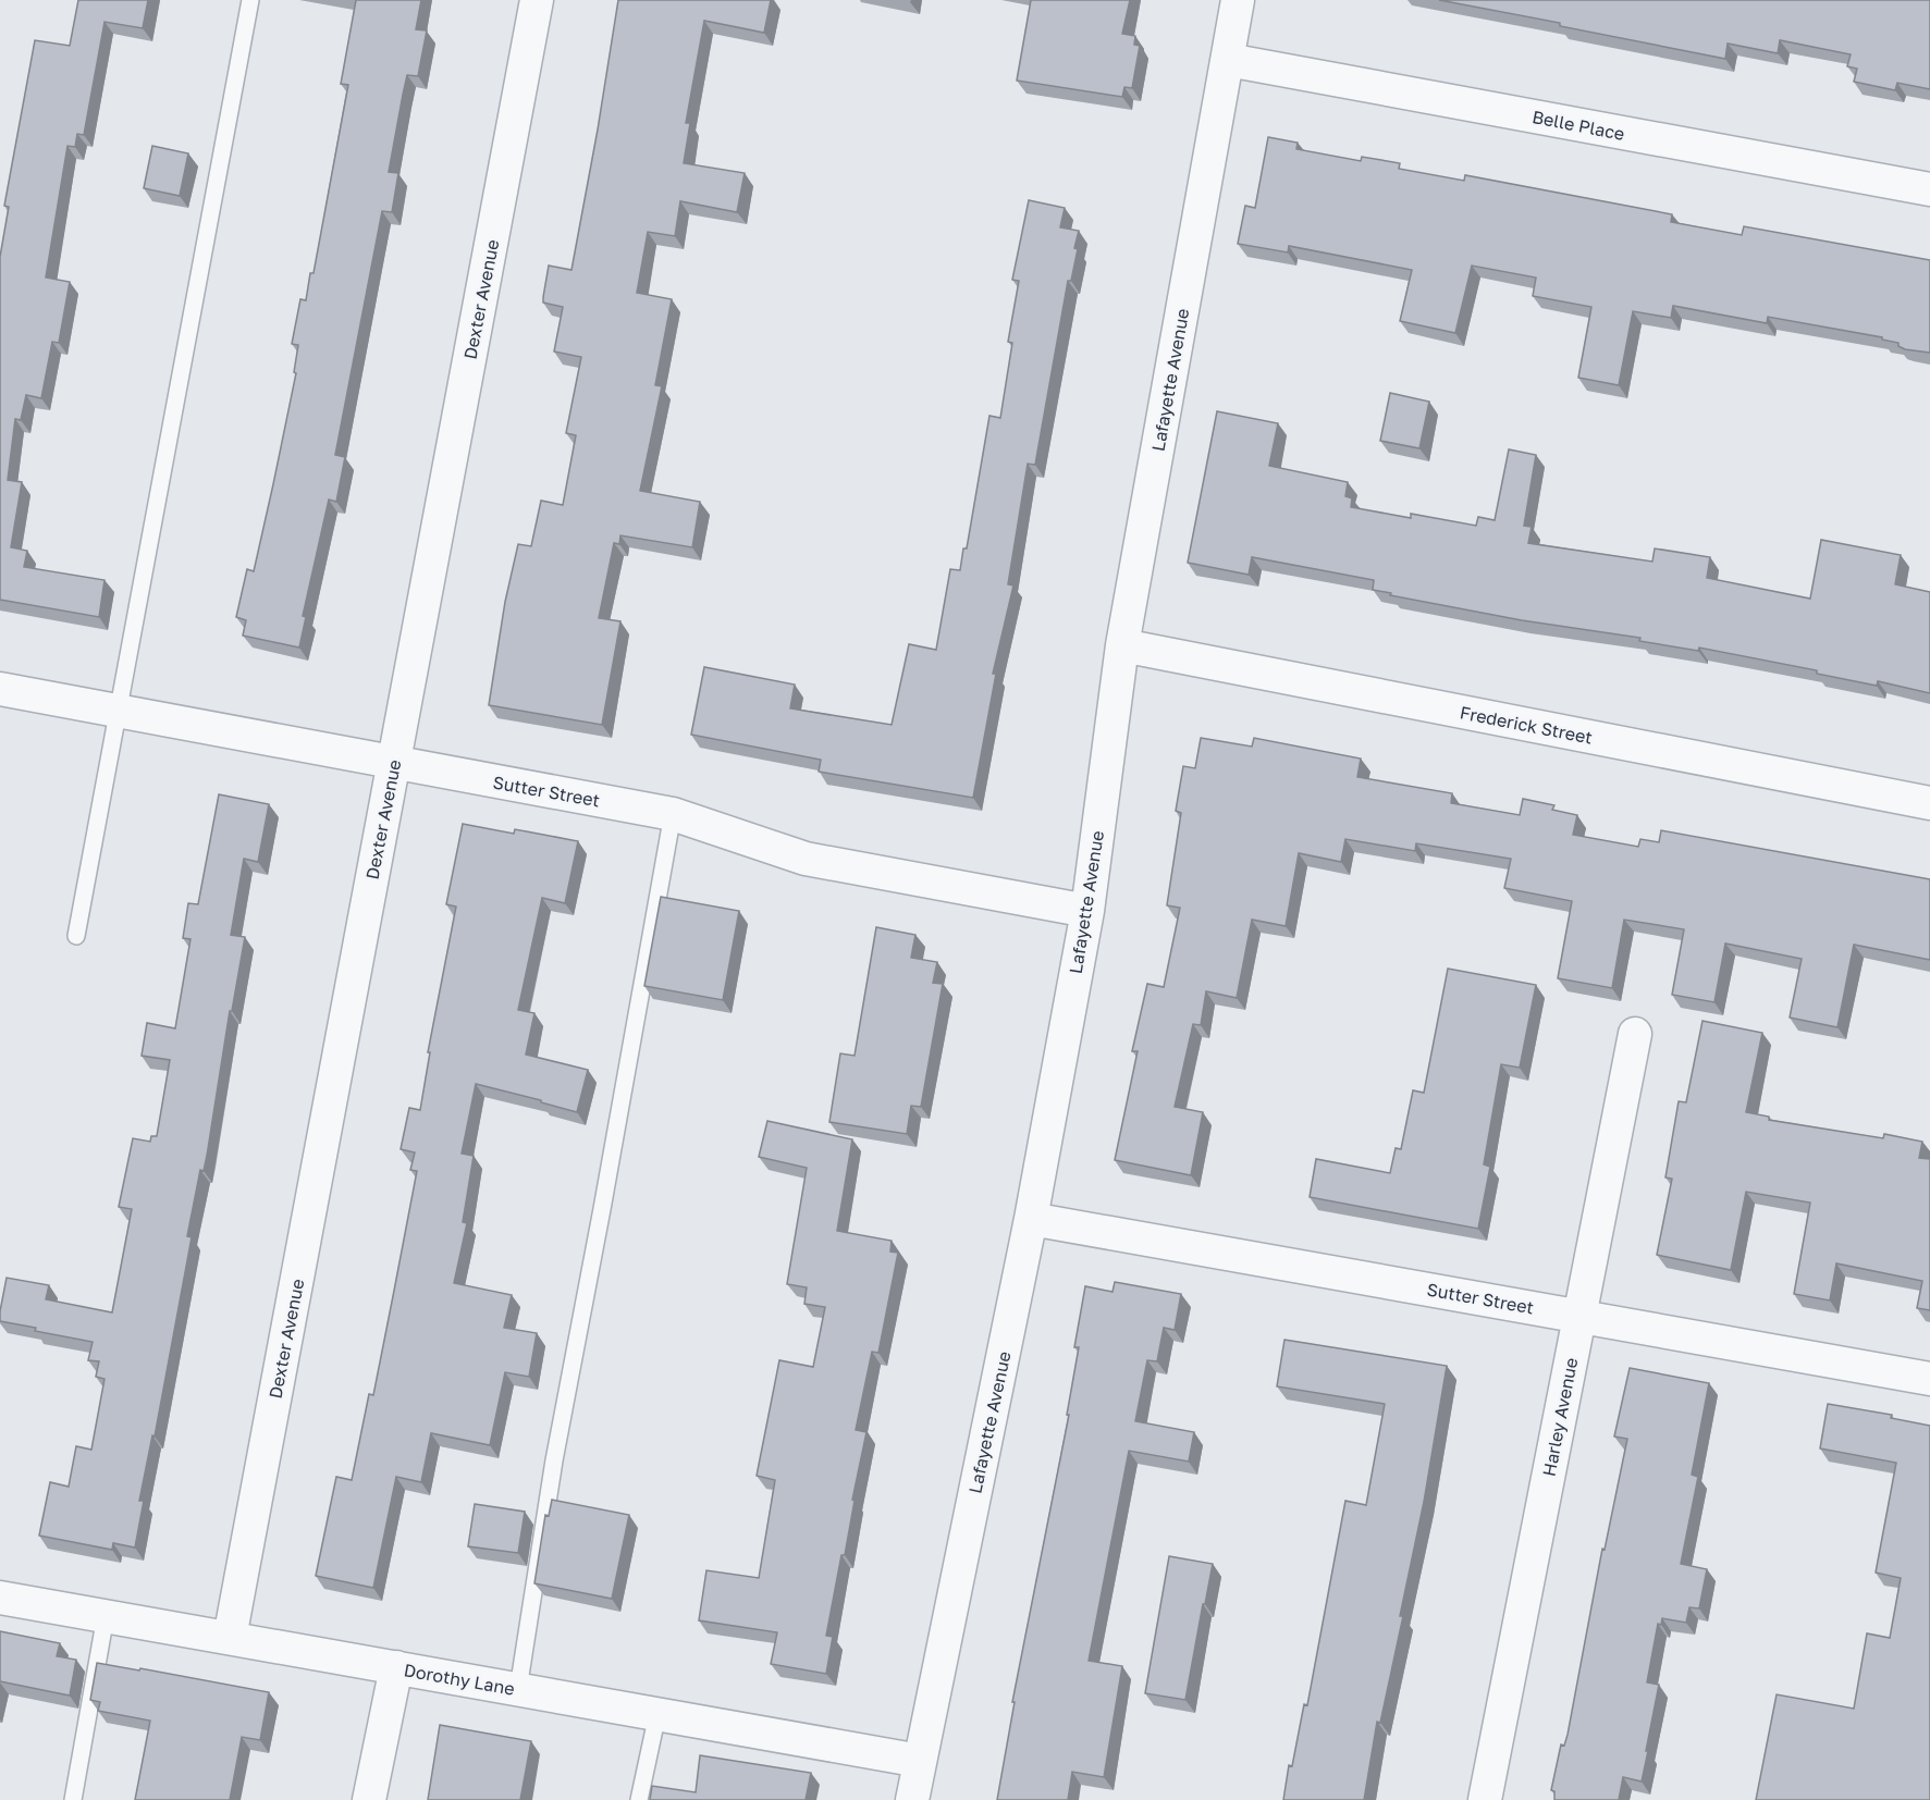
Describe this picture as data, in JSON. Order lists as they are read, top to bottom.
{
  "streets": {
    "street": [
      "Belle Place",
      "Dexter Avenue",
      "Lafayette Avenue",
      "Frederick Street",
      "Sutter Street",
      "Harley Avenue",
      "Dorothy Lane"
    ]
  },
  "crossings": [
    ["Belle Place", "Lafayette Avenue"],
    ["Dexter Avenue", "Sutter Street"],
    ["Dexter Avenue", "Dorothy Lane"],
    ["Lafayette Avenue", "Frederick Street"],
    ["Lafayette Avenue", "Sutter Street"],
    ["Lafayette Avenue", "Dorothy Lane"],
    ["Sutter Street", "Harley Avenue"]
  ]
}
